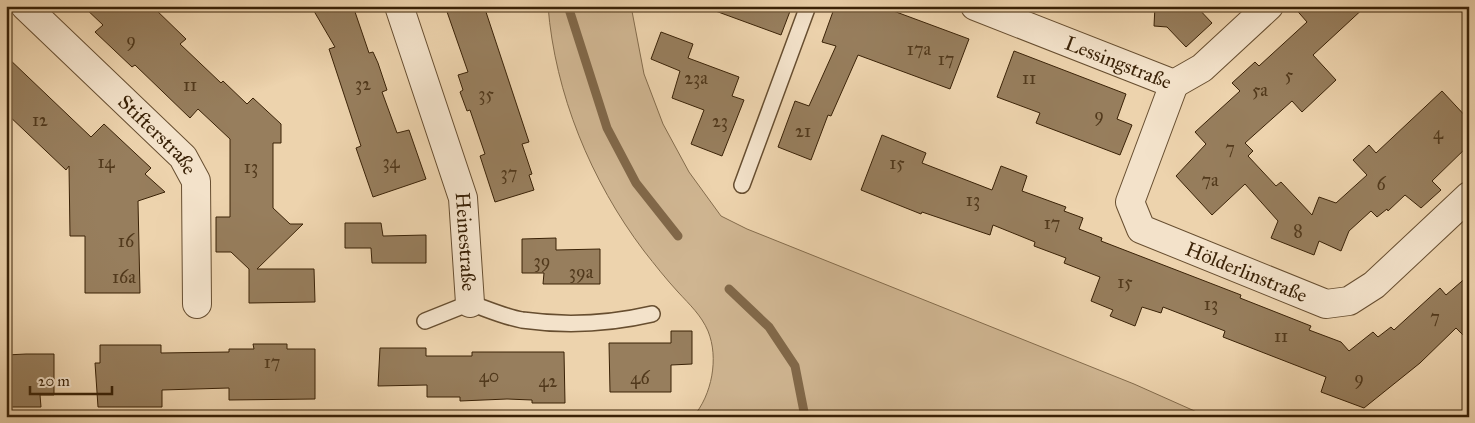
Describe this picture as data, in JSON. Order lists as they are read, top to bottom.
{
  "streets": {
    "street": [
      "Lessingstraße",
      "Stifterstraße",
      "Heinestraße",
      "Hölderlinstraße"
    ]
  },
  "crossings": [
    ["Lessingstraße", "Hölderlinstraße"]
  ],
  "house_numbers": [
    "9",
    "17a",
    "17",
    "5",
    "23a",
    "11",
    "32",
    "11",
    "5a",
    "35",
    "9",
    "12",
    "23",
    "21",
    "4",
    "7",
    "14",
    "34",
    "15",
    "13",
    "37",
    "7a",
    "6",
    "13",
    "17",
    "8",
    "16",
    "39",
    "39a",
    "16a",
    "15",
    "13",
    "7",
    "11",
    "17",
    "40",
    "46",
    "9",
    "42"
  ],
  "scale_bar": "20 m"
}
